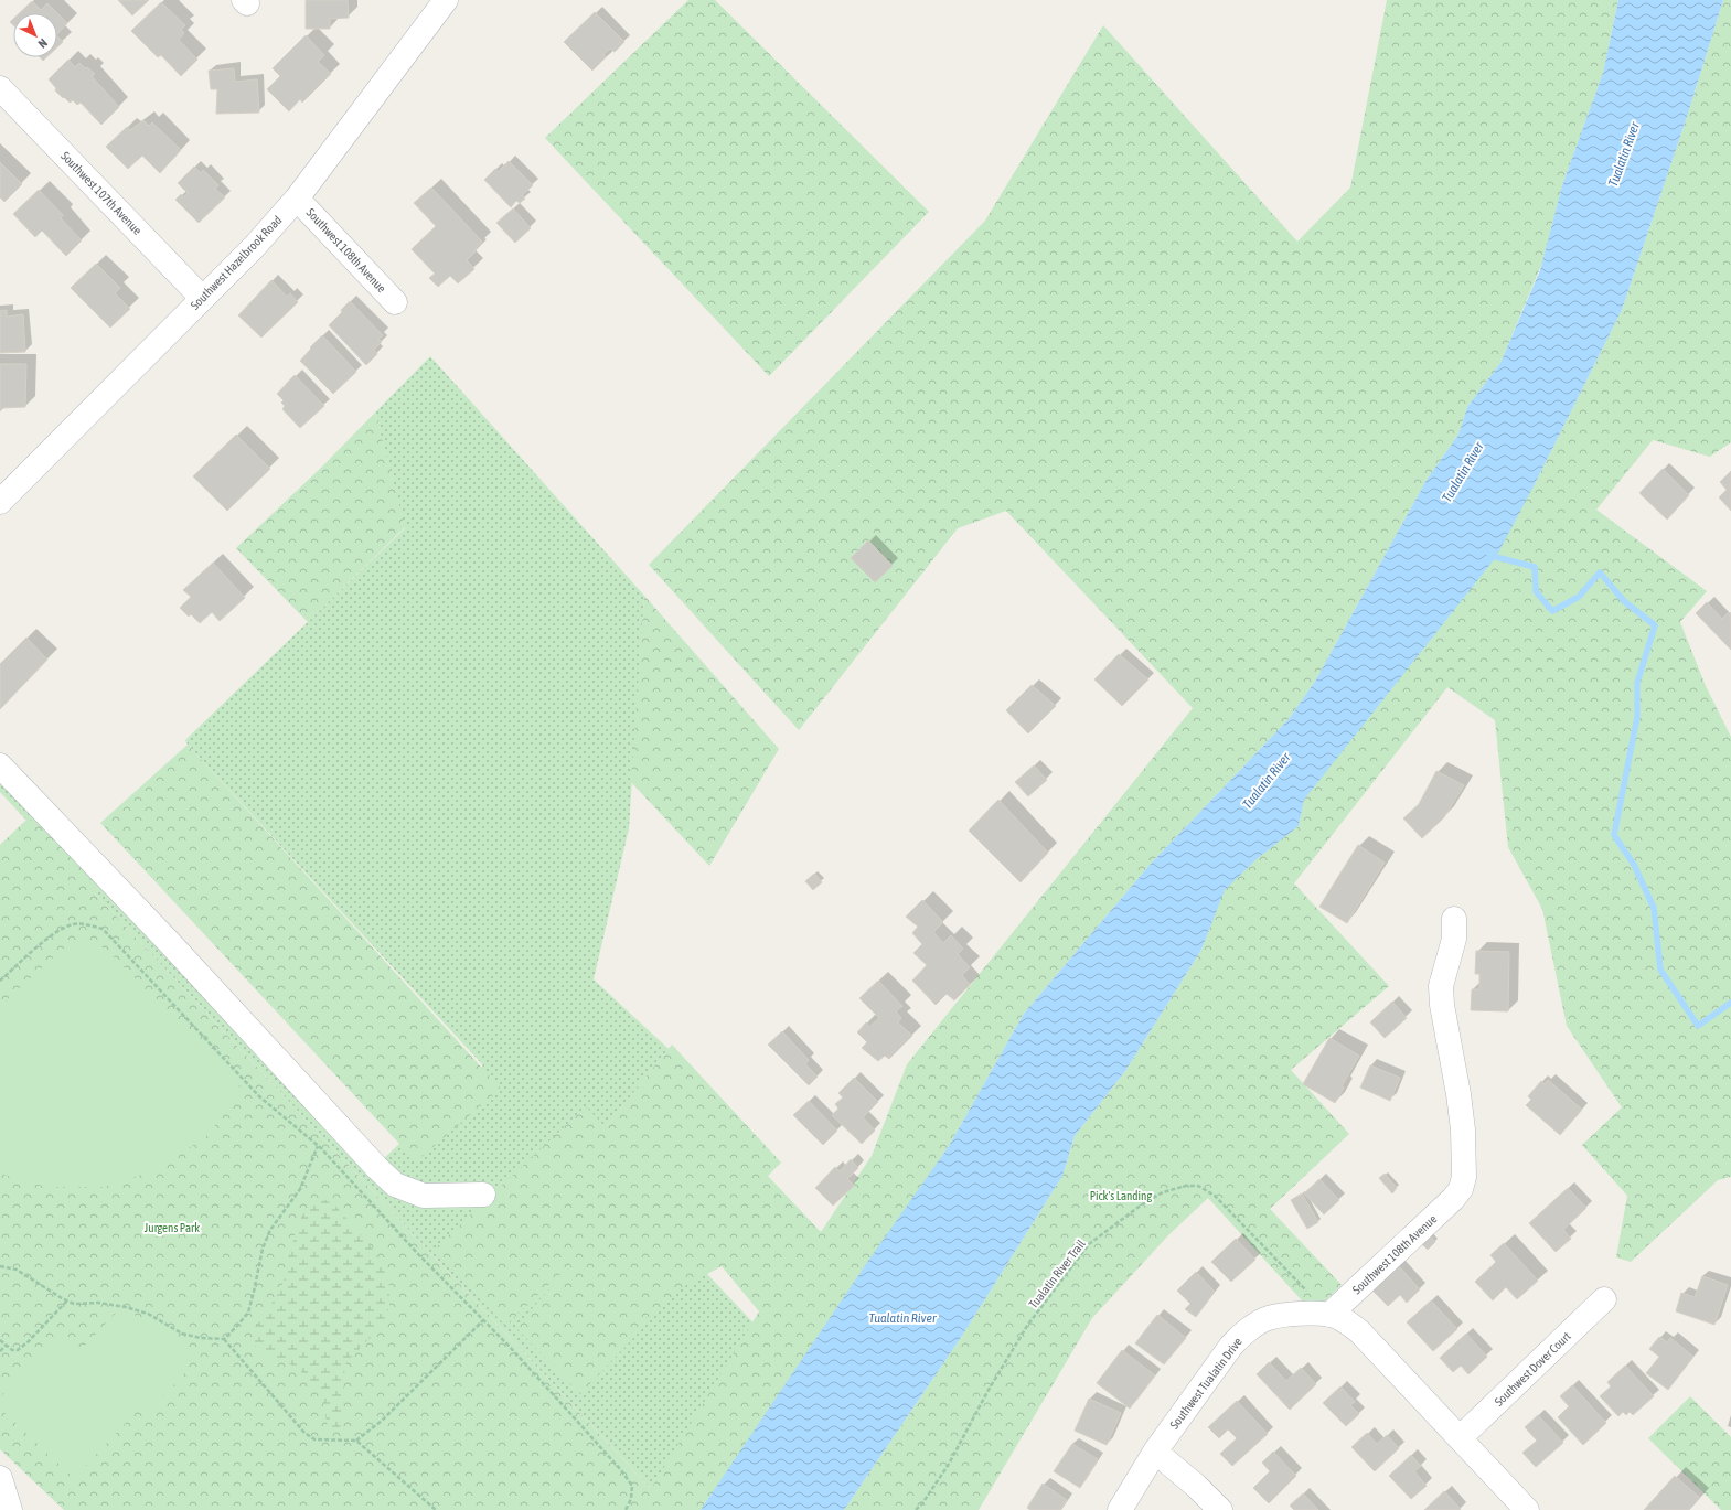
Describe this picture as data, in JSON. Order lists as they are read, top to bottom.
{
  "streets": {
    "street": [
      "Southwest 107th Avenue",
      "Southwest 108th Avenue",
      "Southwest Hazelbrook Road",
      "Southwest Dover Court",
      "Southwest Tualatin Drive"
    ],
    "path": ["Tualatin River Trail"]
  },
  "crossings": [
    ["Southwest 107th Avenue", "Southwest Hazelbrook Road"],
    ["Southwest 108th Avenue", "Southwest Hazelbrook Road"],
    ["Southwest 108th Avenue", "Tualatin River Trail"],
    ["Southwest 108th Avenue", "Southwest Tualatin Drive"],
    ["Tualatin River Trail", "Southwest Tualatin Drive"]
  ],
  "water": ["Tualatin River"],
  "parks": ["Pick's Landing", "Jurgens Park"],
  "north": "bottom right"
}
